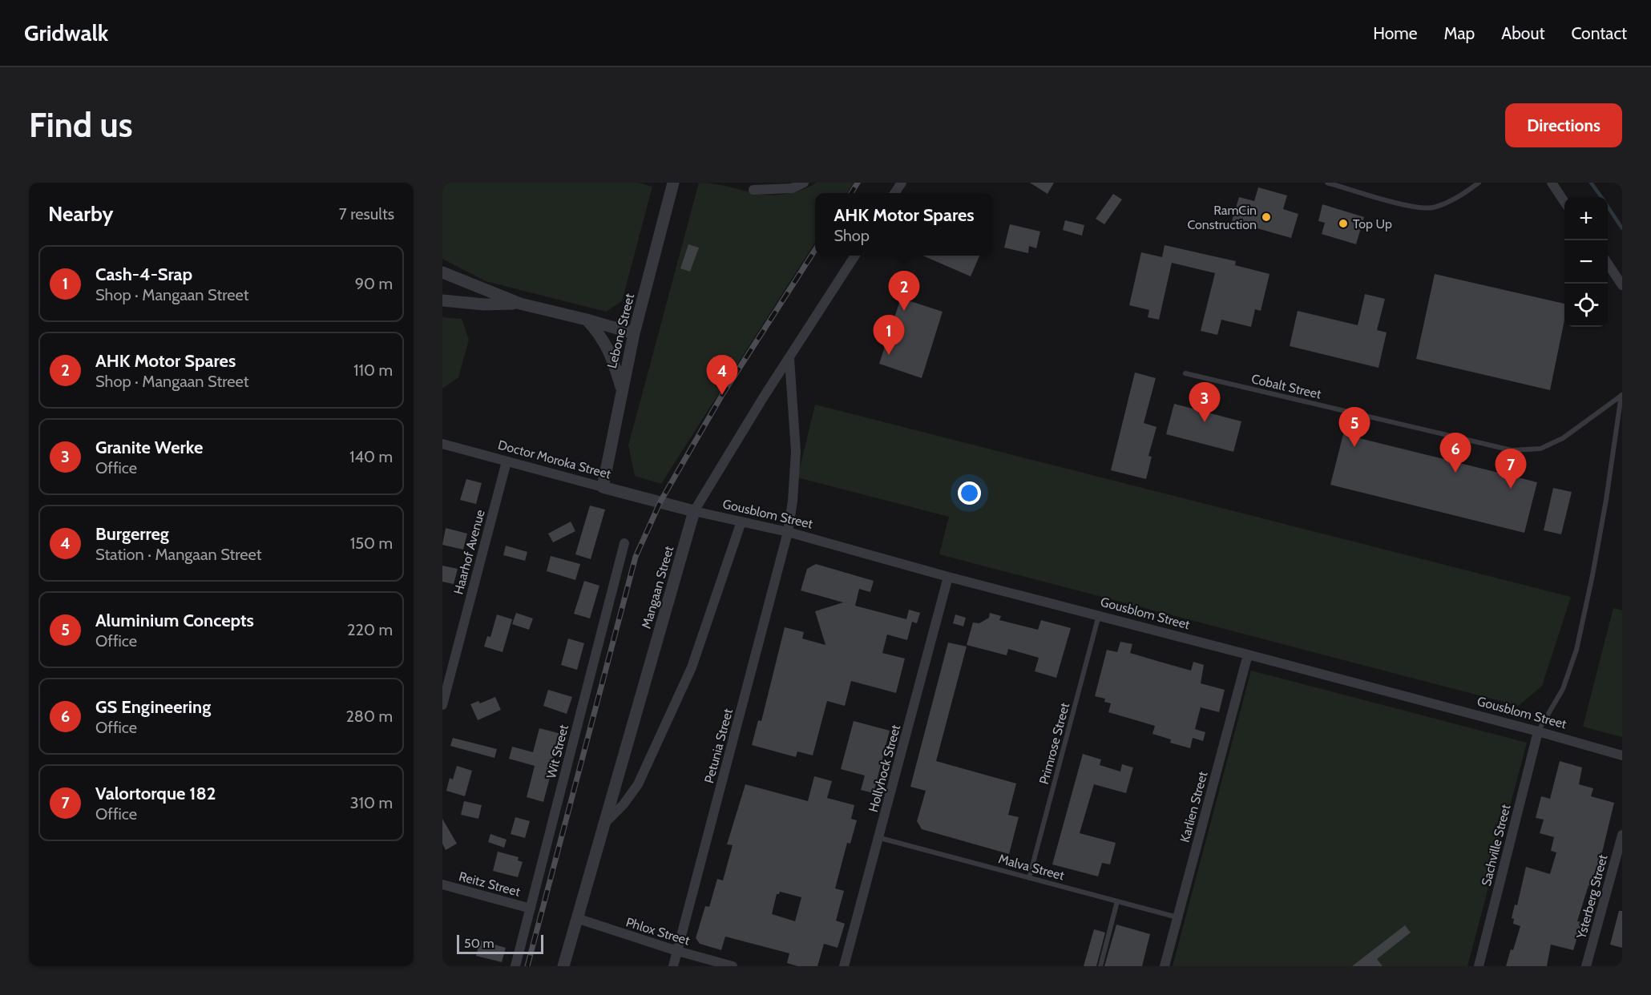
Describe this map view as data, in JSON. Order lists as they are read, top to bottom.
{
  "streets": {
    "street": [
      "Lebone Street",
      "Doctor Moroka Street",
      "Gousblom Street",
      "Haarhof Avenue",
      "Mangaan Street",
      "Petunia Street",
      "Wit Street",
      "Hollyhock Street",
      "Karlien Street",
      "Sachville Street",
      "Reitz Street",
      "Ysterberg Street",
      "Phlox Street"
    ],
    "lane": ["Cobalt Street", "Primrose Street", "Malva Street"]
  },
  "crossings": [
    ["Lebone Street", "Doctor Moroka Street"],
    ["Doctor Moroka Street", "Gousblom Street"],
    ["Doctor Moroka Street", "Haarhof Avenue"],
    ["Gousblom Street", "Mangaan Street"],
    ["Gousblom Street", "Primrose Street"],
    ["Gousblom Street", "Petunia Street"],
    ["Gousblom Street", "Hollyhock Street"],
    ["Gousblom Street", "Karlien Street"],
    ["Gousblom Street", "Sachville Street"],
    ["Mangaan Street", "Petunia Street"],
    ["Mangaan Street", "Phlox Street"],
    ["Primrose Street", "Malva Street"],
    ["Petunia Street", "Phlox Street"],
    ["Wit Street", "Reitz Street"],
    ["Hollyhock Street", "Malva Street"],
    ["Karlien Street", "Malva Street"]
  ],
  "places": ["RamCin Construction", "Top Up"],
  "scale_bar": "50 m",
  "page": {
    "header": "Gridwalk",
    "nav": [
      "Home",
      "Map",
      "About",
      "Contact"
    ],
    "buttons": "Directions",
    "title": "Find us",
    "heading": ["Nearby", "7 results"],
    "popup": ["AHK Motor Spares", "Shop"],
    "map_buttons": ["+", "−"],
    "list": [
      {
        "mark": "1",
        "name": "Cash-4-Srap",
        "note": "Shop · Mangaan Street",
        "value": "90 m"
      },
      {
        "mark": "2",
        "name": "AHK Motor Spares",
        "note": "Shop · Mangaan Street",
        "value": "110 m"
      },
      {
        "mark": "3",
        "name": "Granite Werke",
        "note": "Office",
        "value": "140 m"
      },
      {
        "mark": "4",
        "name": "Burgerreg",
        "note": "Station · Mangaan Street",
        "value": "150 m"
      },
      {
        "mark": "5",
        "name": "Aluminium Concepts",
        "note": "Office",
        "value": "220 m"
      },
      {
        "mark": "6",
        "name": "GS Engineering",
        "note": "Office",
        "value": "280 m"
      },
      {
        "mark": "7",
        "name": "Valortorque 182",
        "note": "Office",
        "value": "310 m"
      }
    ],
    "pins": [
      "2",
      "1",
      "4",
      "3",
      "5",
      "6",
      "7"
    ],
    "scale": "50 m"
  }
}
